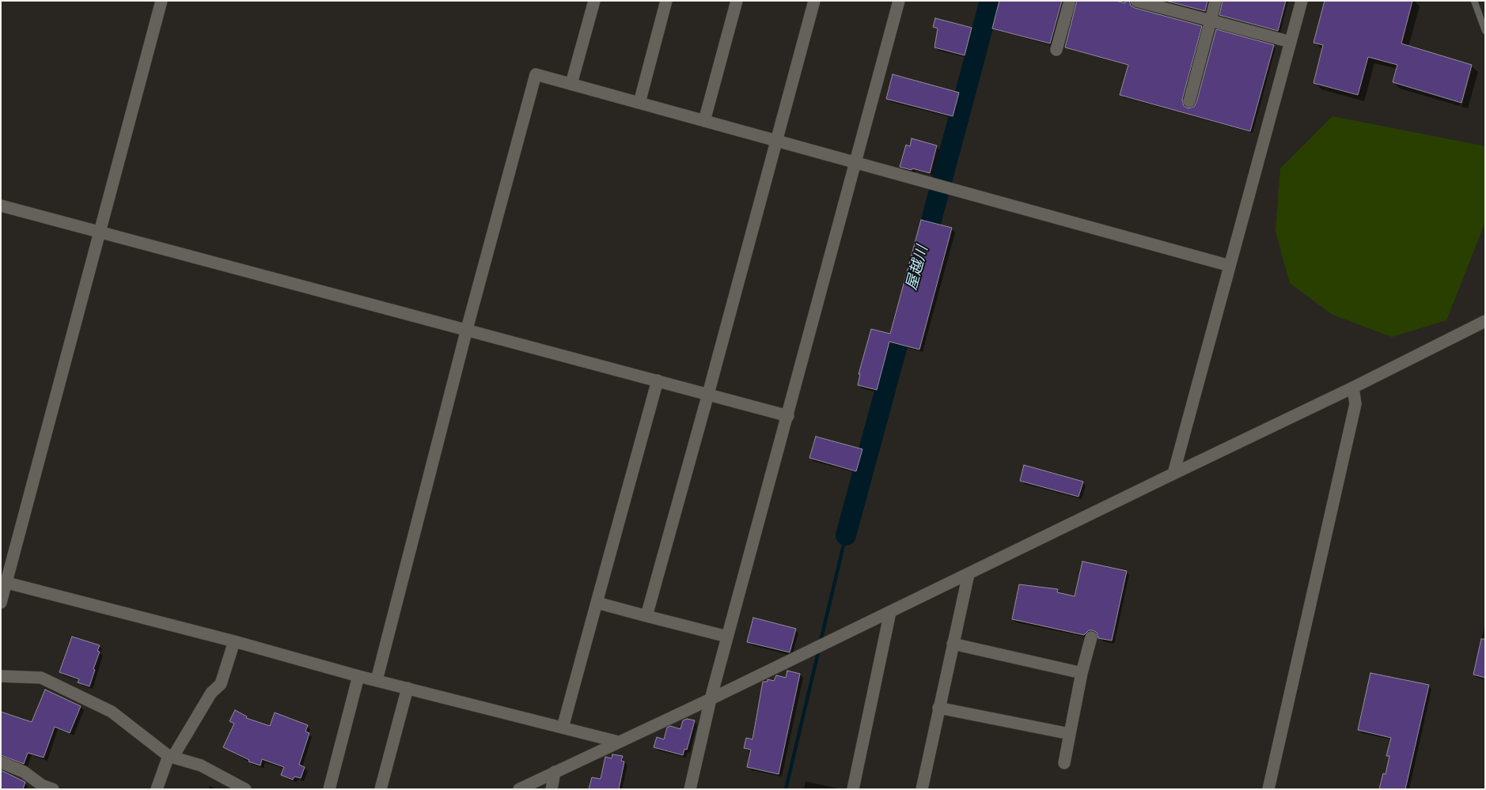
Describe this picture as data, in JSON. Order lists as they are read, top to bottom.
{
  "water": ["屋越川"]
}
